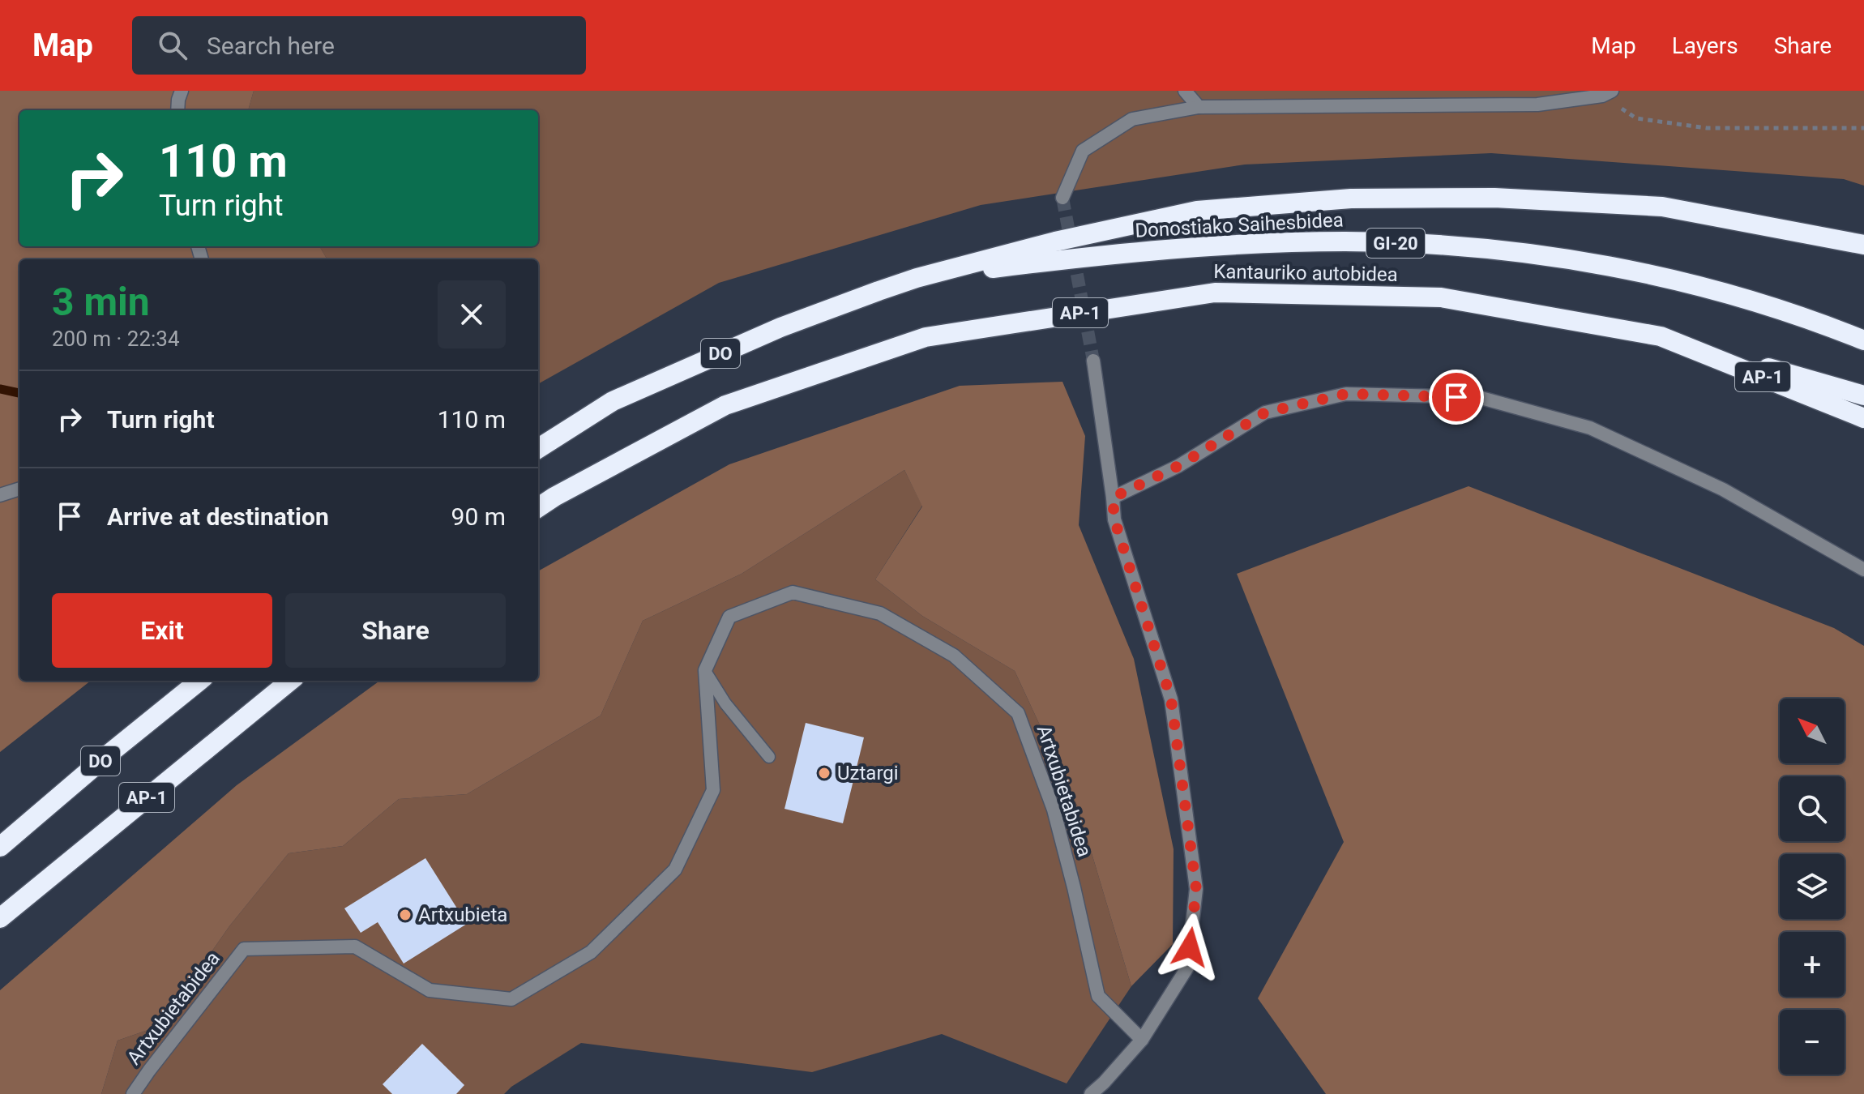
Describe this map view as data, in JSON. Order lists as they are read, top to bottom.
{
  "streets": {
    "highway": [
      "Donostiako Saihesbidea",
      "GI-20",
      "Kantauriko autobidea",
      "AP-1",
      "DO"
    ],
    "street": ["Artxubietabidea"]
  },
  "crossings": [
    ["Donostiako Saihesbidea", "DO"]
  ],
  "places": ["Uztargi", "Artxubieta"],
  "north": "top left",
  "page": {
    "header": "Map",
    "search": "Search here",
    "nav": ["Map", "Layers", "Share"],
    "turn": ["110 m", "Turn right"],
    "heading": ["3 min", "200 m · 22:34"],
    "list": [
      {
        "name": "Turn right",
        "value": "110 m"
      },
      {
        "name": "Arrive at destination",
        "value": "90 m"
      }
    ],
    "buttons": ["Exit", "Share"],
    "map_buttons": ["+", "−"]
  }
}
